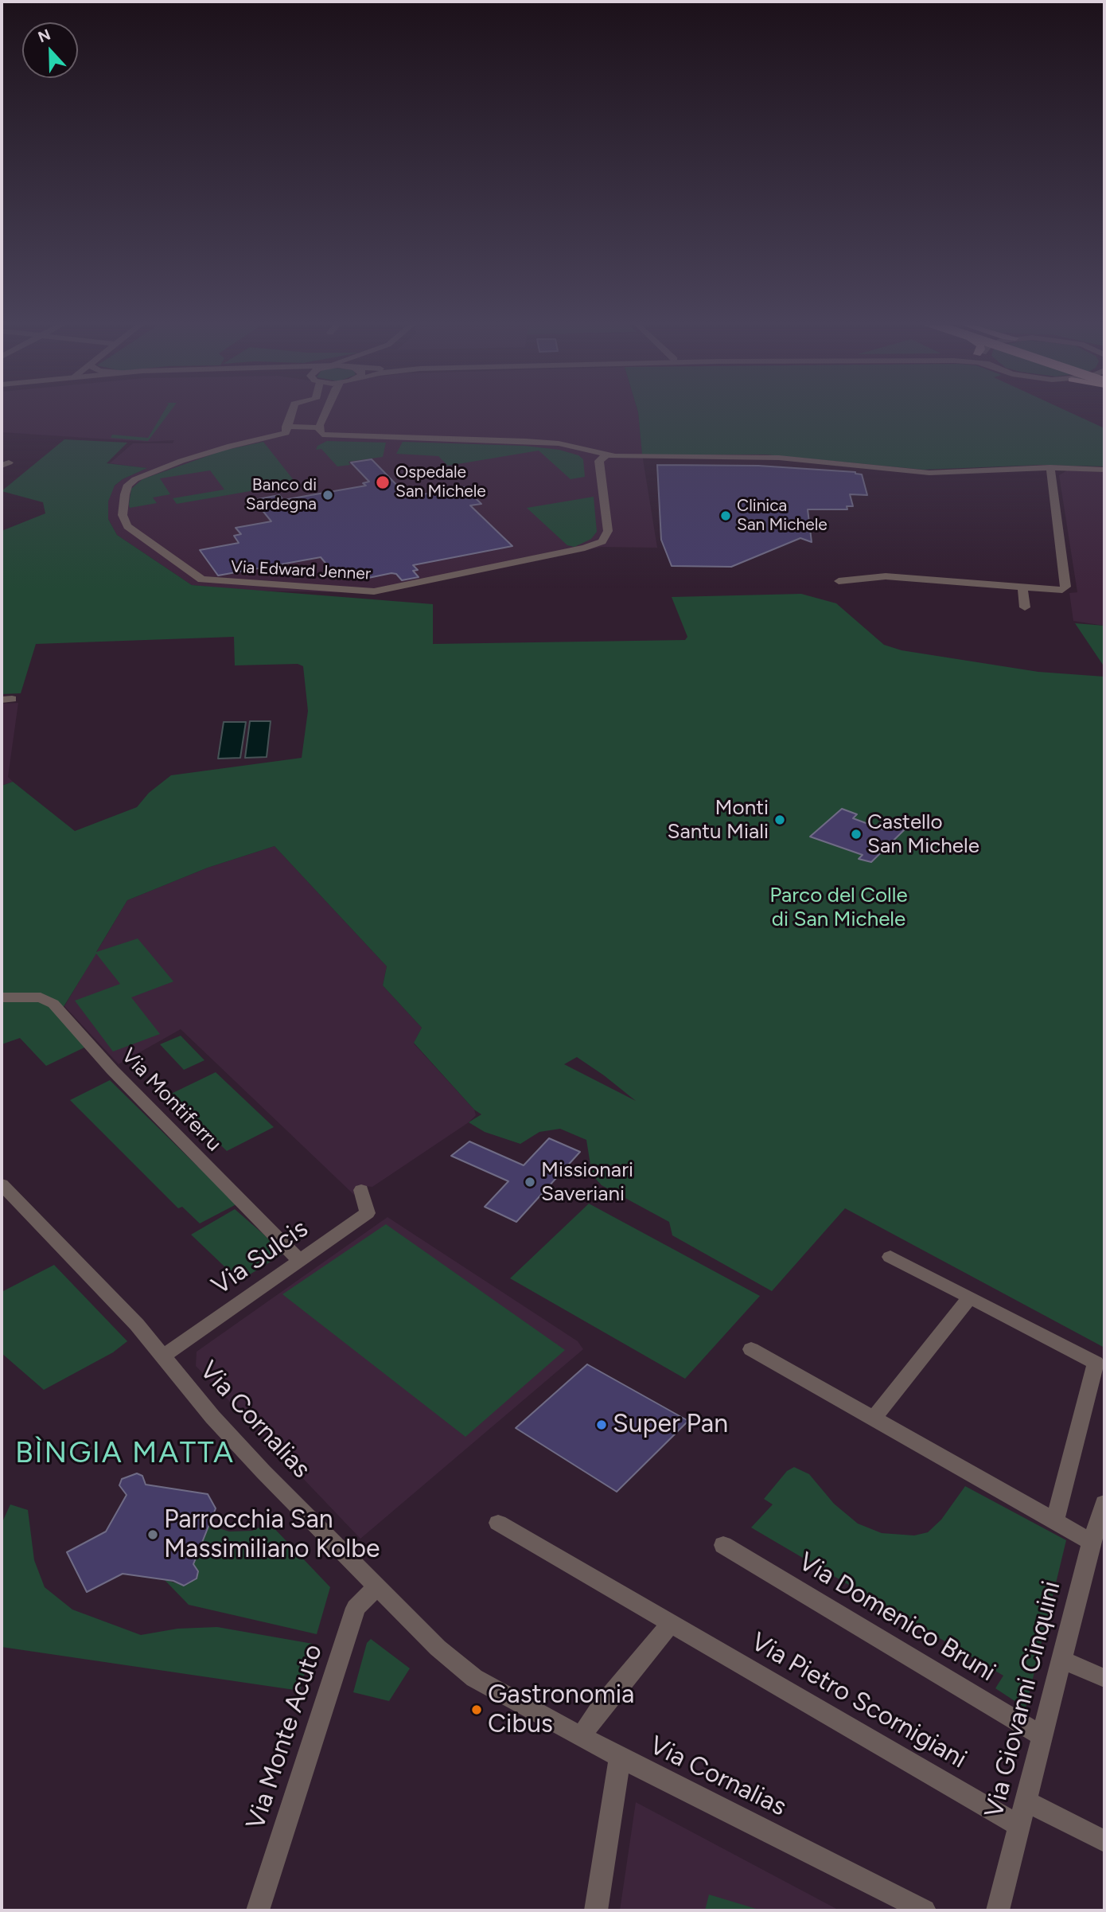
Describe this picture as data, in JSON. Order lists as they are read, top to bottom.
{
  "streets": {
    "street": [
      "Via Edward Jenner",
      "Via Montiferru",
      "Via Sulcis",
      "Via Cornalias",
      "Via Domenico Bruni",
      "Via Giovanni Cinquini",
      "Via Pietro Scornigiani",
      "Via Monte Acuto"
    ]
  },
  "crossings": [
    ["Via Montiferru", "Via Sulcis"],
    ["Via Sulcis", "Via Cornalias"],
    ["Via Cornalias", "Via Monte Acuto"],
    ["Via Domenico Bruni", "Via Giovanni Cinquini"],
    ["Via Giovanni Cinquini", "Via Pietro Scornigiani"]
  ],
  "districts": ["BÌNGIA MATTA"],
  "parks": ["Parco del Colle di San Michele"],
  "places": [
    "Ospedale San Michele",
    "Banco di Sardegna",
    "Clinica San Michele",
    "Monti Santu Miali",
    "Castello San Michele",
    "Missionari Saveriani",
    "Super Pan",
    "Parrocchia San Massimiliano Kolbe",
    "Gastronomia Cibus"
  ],
  "north": "top"
}
